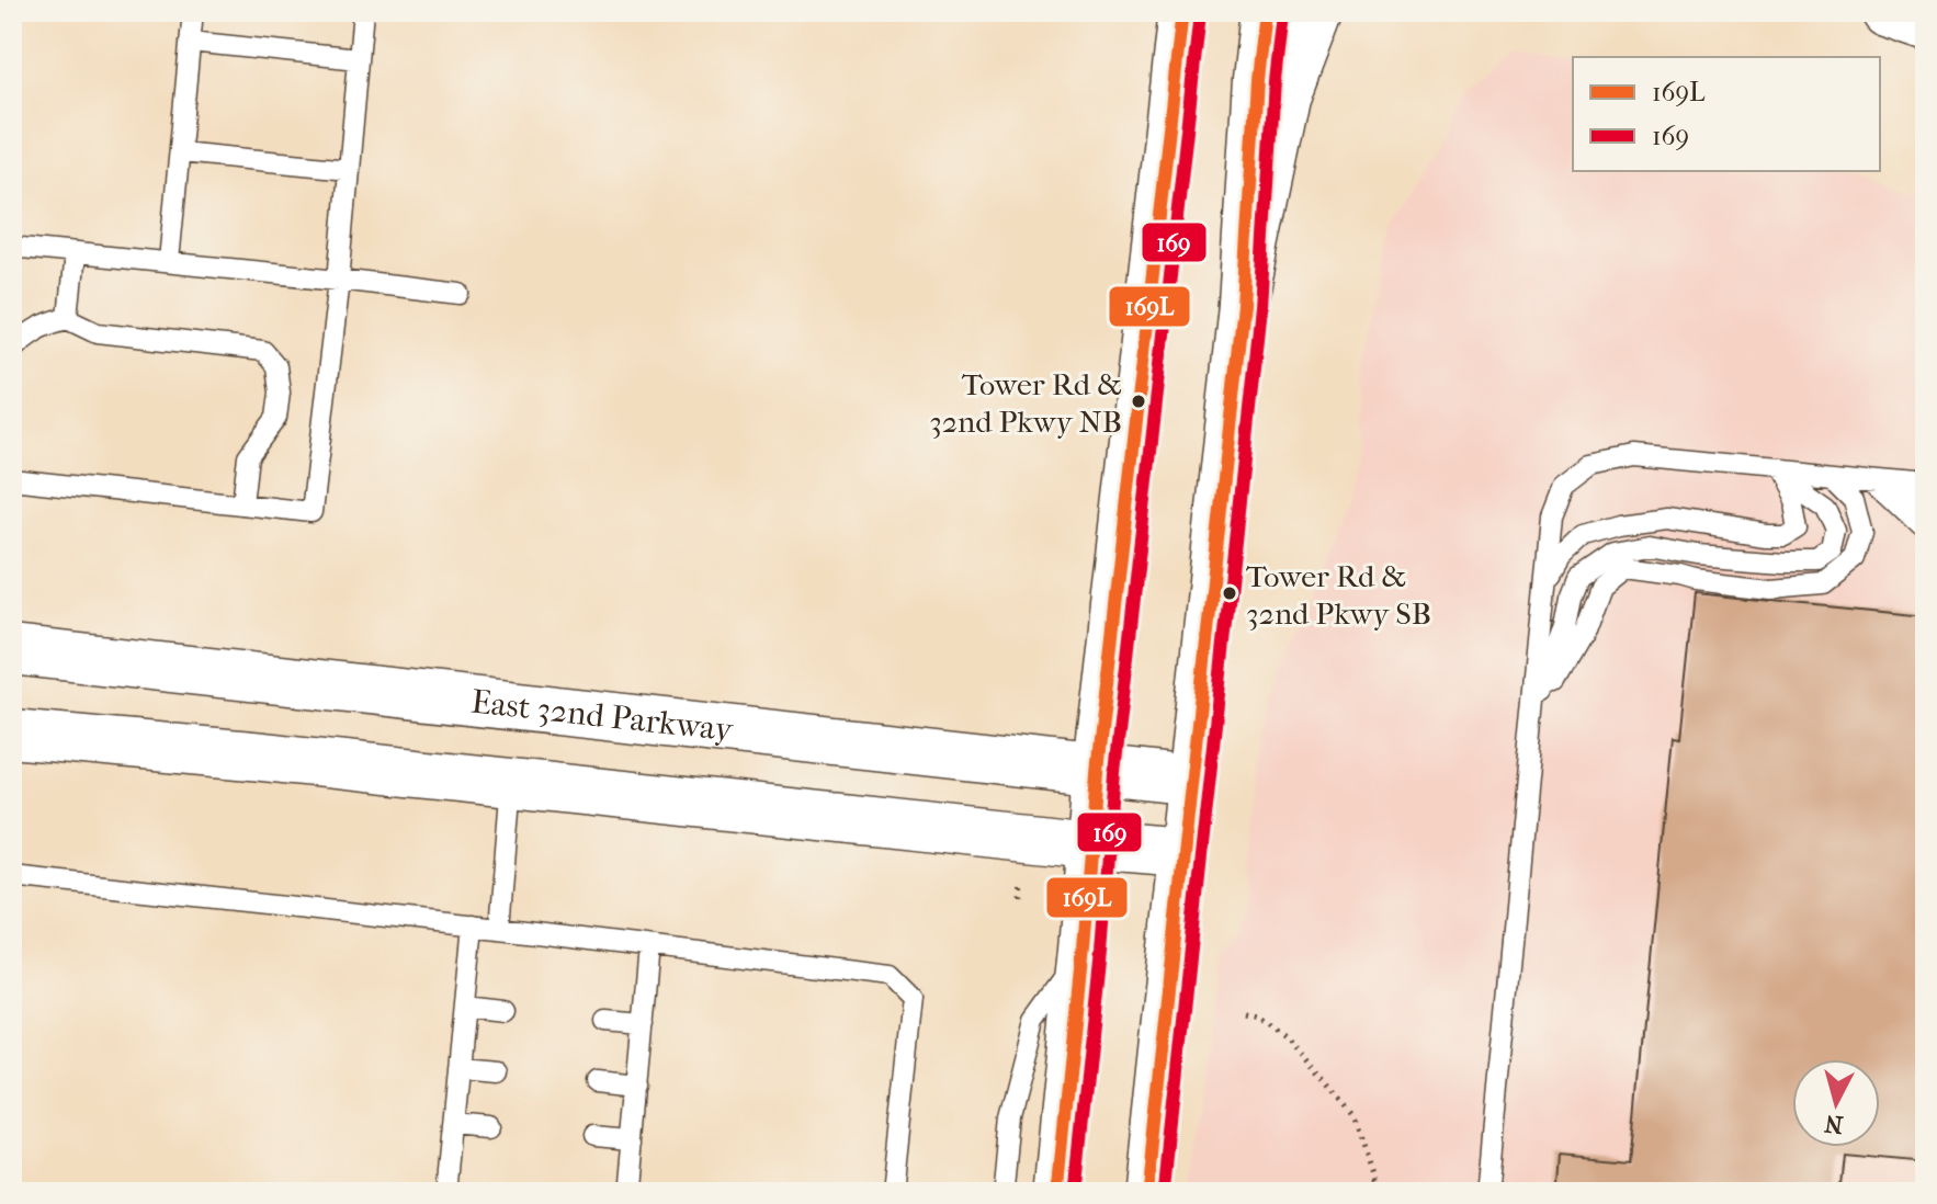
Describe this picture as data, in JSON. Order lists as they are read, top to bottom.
{
  "streets": {
    "main road": ["East 32nd Parkway"]
  },
  "places": ["Tower Rd & 32nd Pkwy NB", "Tower Rd & 32nd Pkwy SB"],
  "lines": ["transit line 169L", "transit line 169"],
  "legend": ["169L", "169"],
  "north": "bottom"
}
